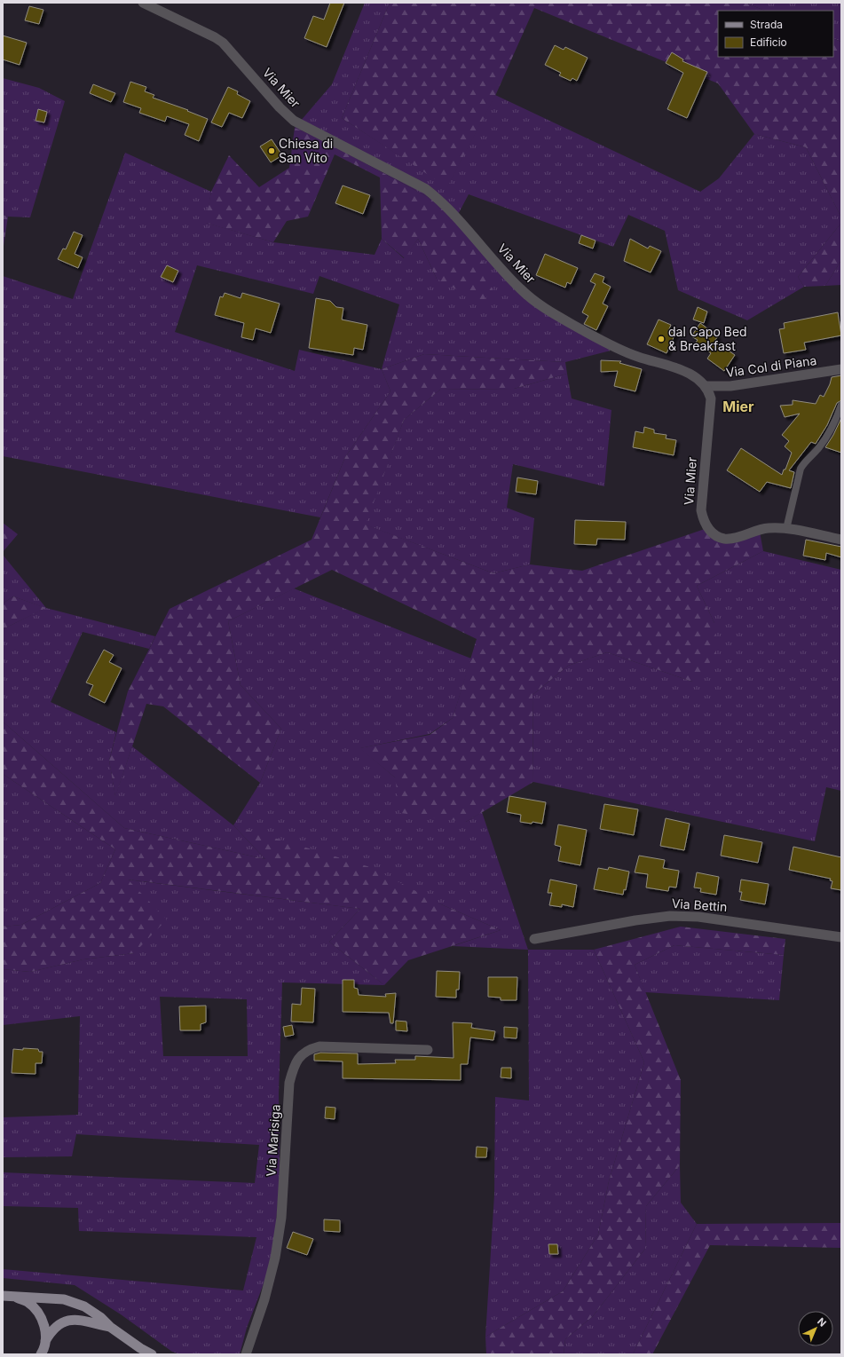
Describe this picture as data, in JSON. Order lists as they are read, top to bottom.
{
  "streets": {
    "street": [
      "Via Mier",
      "Via Col di Piana",
      "Via Bettin",
      "Via Marisiga"
    ]
  },
  "crossings": [
    ["Via Mier", "Via Col di Piana"]
  ],
  "districts": ["Mier"],
  "places": ["Chiesa di San Vito", "dal Capo Bed & Breakfast"],
  "legend": ["Strada", "Edificio"],
  "north": "top right"
}
